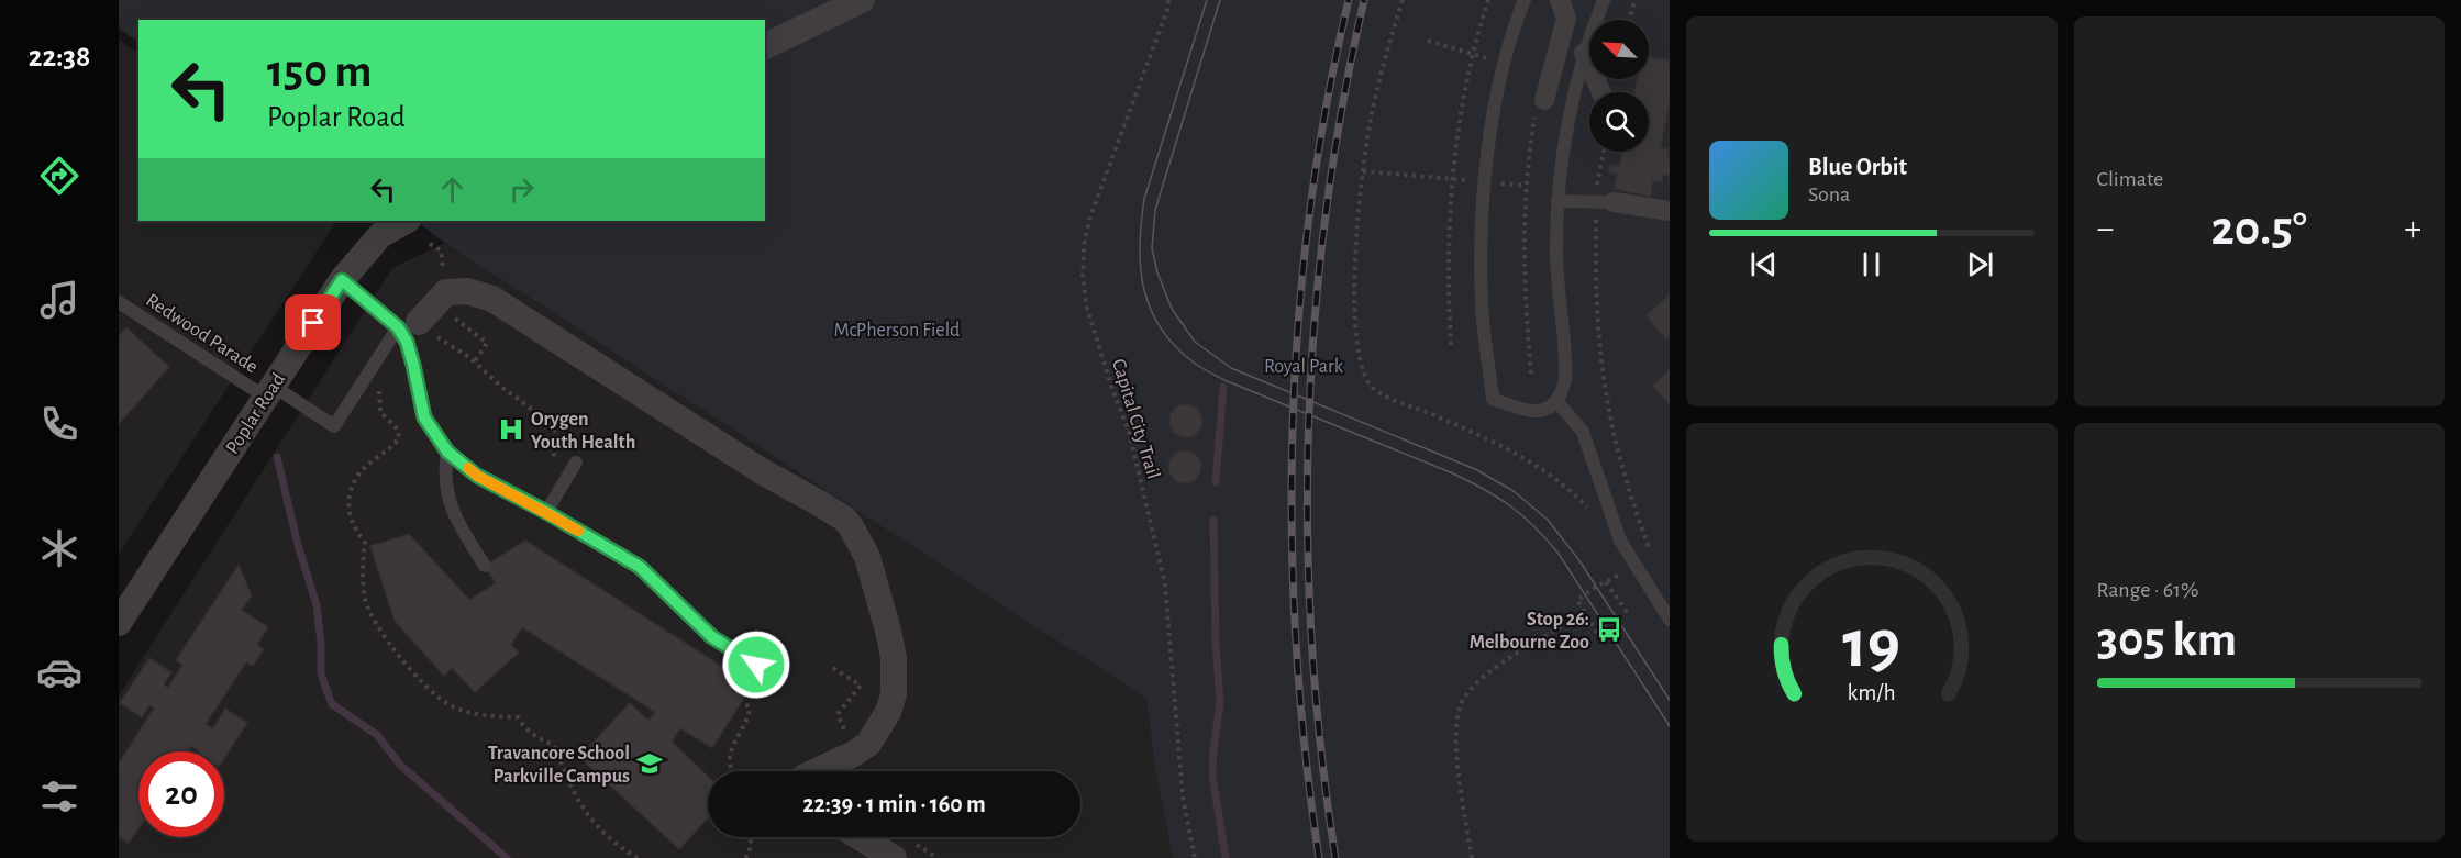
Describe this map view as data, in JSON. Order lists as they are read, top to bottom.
{
  "streets": {
    "street": ["Poplar Road"],
    "lane": ["Redwood Parade"],
    "path": ["Capital City Trail"]
  },
  "crossings": [
    ["Redwood Parade", "Poplar Road"]
  ],
  "parks": ["McPherson Field", "Royal Park"],
  "places": {
    "hospital": ["Orygen Youth Health"],
    "bus stop": ["Stop 26: Melbourne Zoo"],
    "school or university": ["Travancore School Parkville Campus"]
  },
  "north": "top left",
  "page": {
    "tabs": "22:38",
    "tile": [
      "Climate",
      ["Range · 61%", "305 km"]
    ],
    "turn": ["150 m", "Poplar Road"],
    "song": ["Blue Orbit", "Sona"],
    "heat": ["−", "20.5°", "+"],
    "limit": "20",
    "trip": "22:39 · 1 min · 160 m",
    "gauge": ["19", "km/h"]
  }
}
